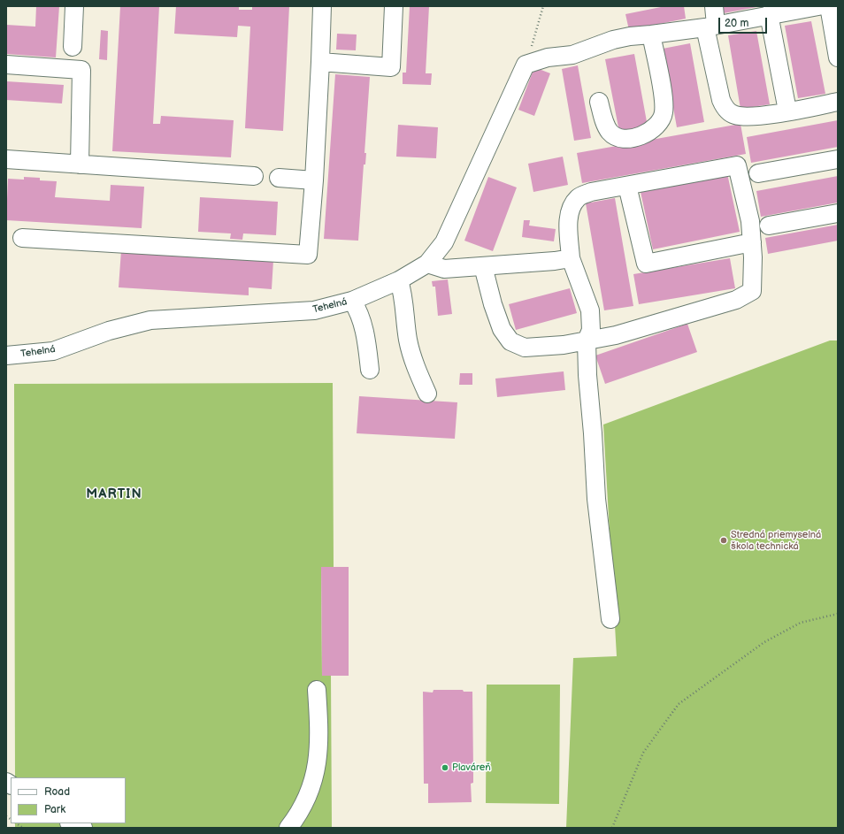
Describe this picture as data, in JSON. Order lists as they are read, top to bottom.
{
  "streets": {
    "street": ["Tehelná"]
  },
  "districts": ["MARTIN"],
  "places": ["Stredná priemyselná škola technická", "Plaváreň"],
  "legend": ["Road", "Park"],
  "scale_bar": "20 m"
}
